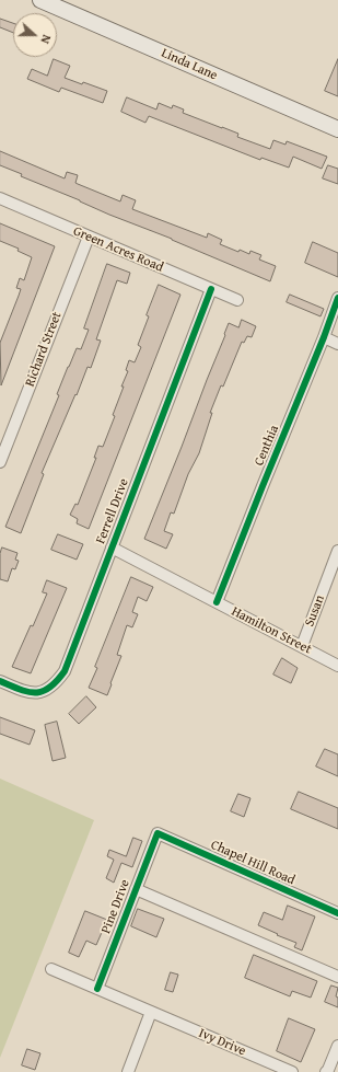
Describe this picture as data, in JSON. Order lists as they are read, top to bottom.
{
  "streets": {
    "street": [
      "Linda Lane",
      "Green Acres Road",
      "Richard Street",
      "Centhia",
      "Ferrell Drive",
      "Susan",
      "Hamilton Street",
      "Chapel Hill Road",
      "Pine Drive",
      "Ivy Drive"
    ]
  },
  "crossings": [
    ["Green Acres Road", "Richard Street"],
    ["Green Acres Road", "Ferrell Drive"],
    ["Centhia", "Hamilton Street"],
    ["Ferrell Drive", "Hamilton Street"],
    ["Susan", "Hamilton Street"],
    ["Chapel Hill Road", "Pine Drive"]
  ],
  "north": "right"
}
